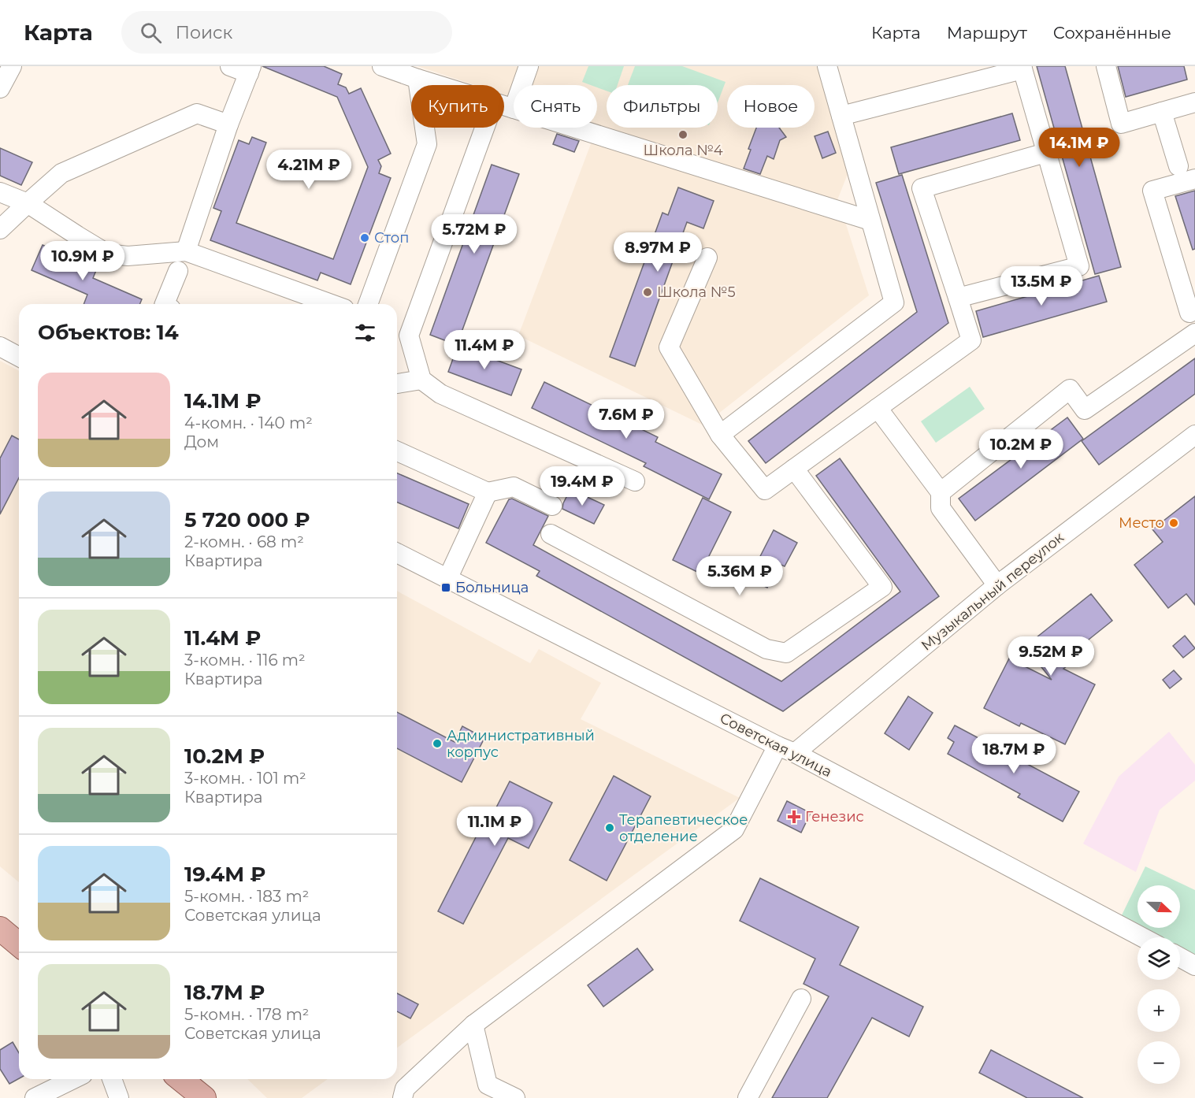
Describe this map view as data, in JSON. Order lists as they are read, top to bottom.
{
  "streets": {
    "street": ["Музыкальный переулок", "Советская улица"]
  },
  "crossings": [
    ["Музыкальный переулок", "Советская улица"]
  ],
  "places": {
    "other": [
      "Школа №4",
      "Стоп",
      "Школа №5",
      "Место",
      "Административный корпус",
      "Терапевтическое отделение"
    ],
    "transit": ["Больница"],
    "health": ["Генезис"]
  },
  "north": "right",
  "page": {
    "header": "Карта",
    "search": "Поиск",
    "nav": ["Карта", "Маршрут", "Сохранённые"],
    "chip": [
      "Купить",
      "Снять",
      "Фильтры",
      "Новое"
    ],
    "price": [
      "14.1M ₽",
      "4.21M ₽",
      "5.72M ₽",
      "8.97M ₽",
      "10.9M ₽",
      "13.5M ₽",
      "11.4M ₽",
      "7.6M ₽",
      "10.2M ₽",
      "19.4M ₽",
      "5.36M ₽",
      "9.52M ₽",
      "18.7M ₽",
      "11.1M ₽"
    ],
    "heading": "Объектов: 14",
    "list": [
      {
        "name": "14.1M ₽",
        "note": "4-комн. · 140 m² · Дом"
      },
      {
        "name": "5 720 000 ₽",
        "note": "2-комн. · 68 m² · Квартира"
      },
      {
        "name": "11.4M ₽",
        "note": "3-комн. · 116 m² · Квартира"
      },
      {
        "name": "10.2M ₽",
        "note": "3-комн. · 101 m² · Квартира"
      },
      {
        "name": "19.4M ₽",
        "note": "5-комн. · 183 m² · Советская улица"
      },
      {
        "name": "18.7M ₽",
        "note": "5-комн. · 178 m² · Советская улица"
      }
    ],
    "map_buttons": ["+", "−"]
  }
}
